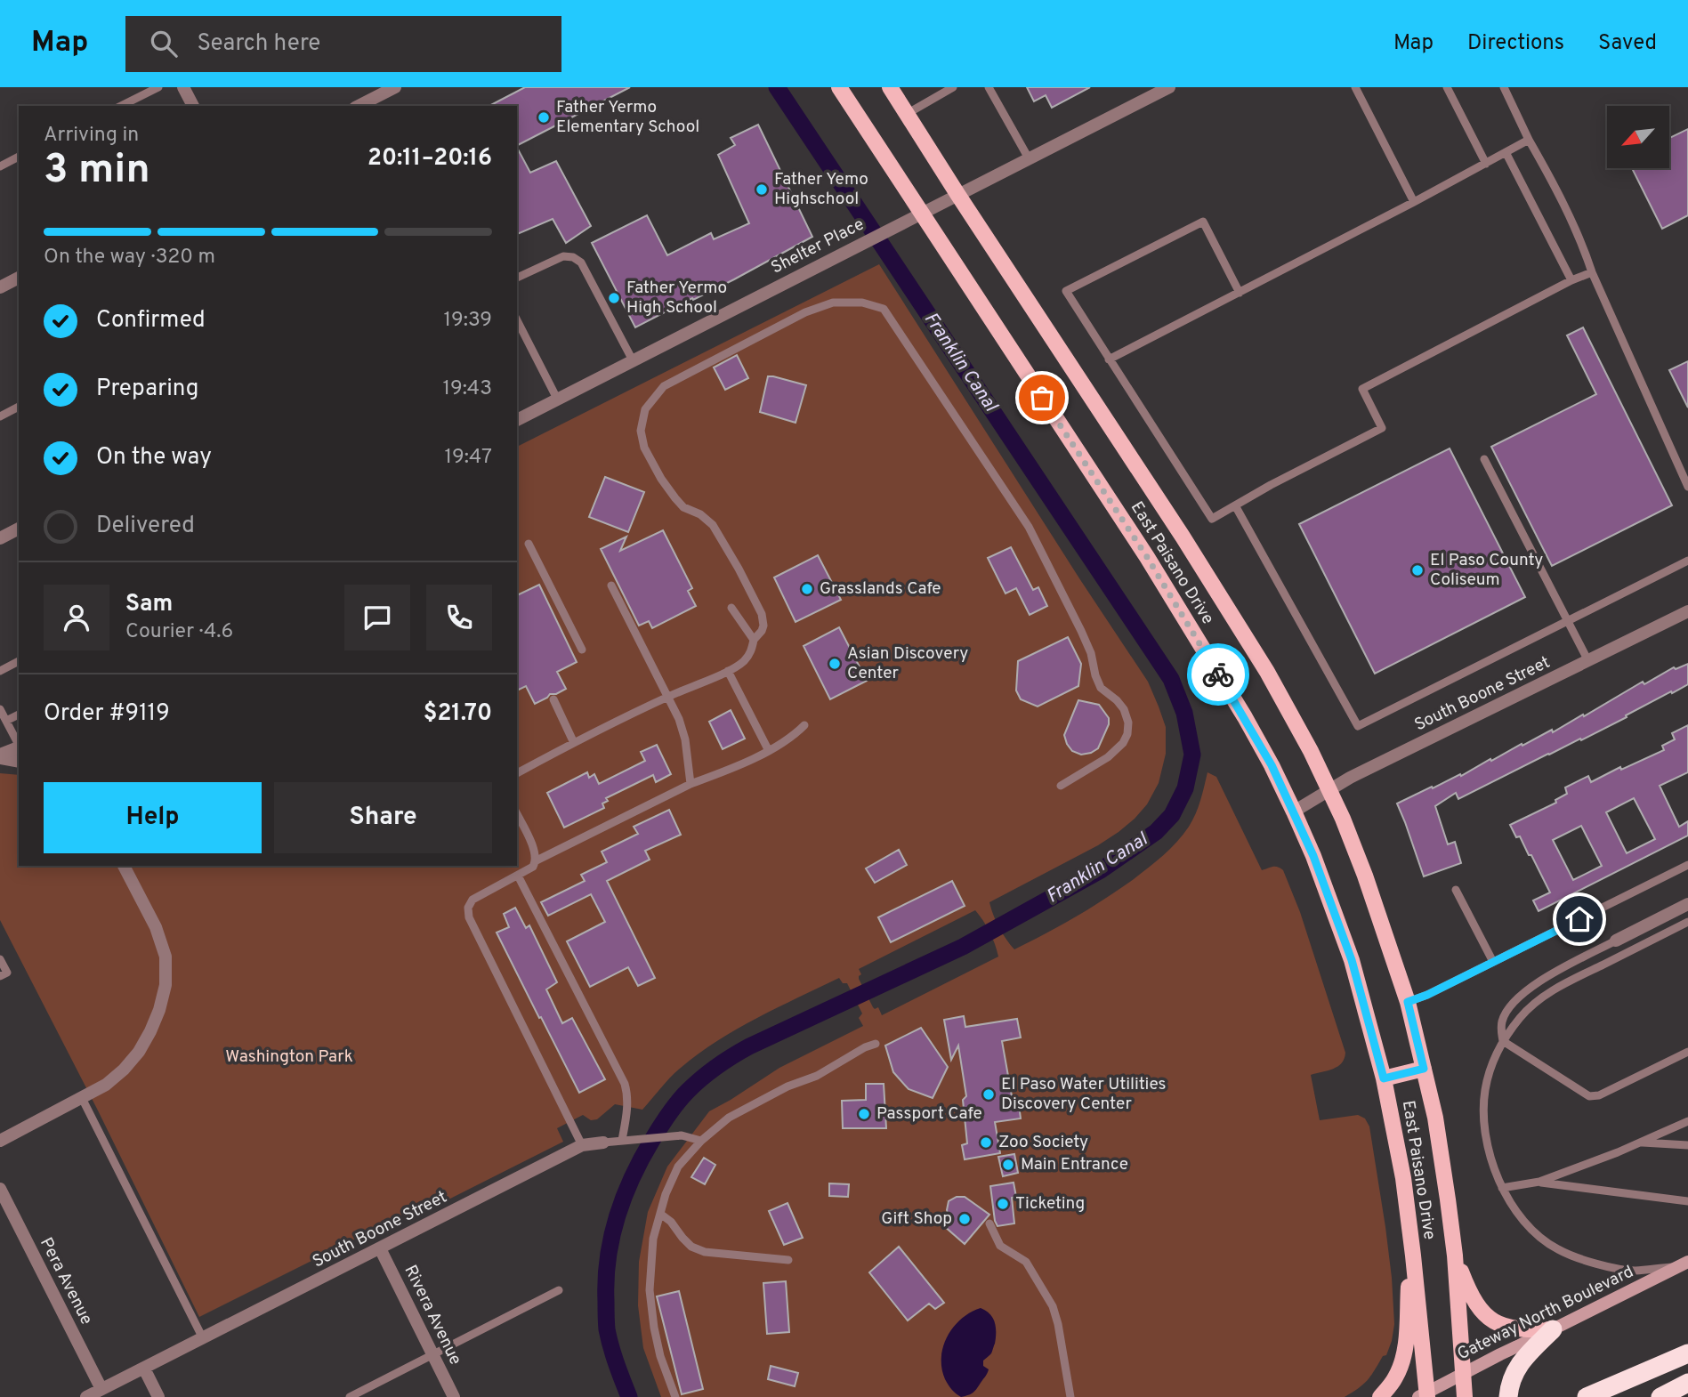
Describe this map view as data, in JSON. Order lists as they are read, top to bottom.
{
  "streets": {
    "main road": ["East Paisano Drive", "Gateway North Boulevard"],
    "street": [
      "Shelter Place",
      "South Boone Street",
      "Pera Avenue",
      "Rivera Avenue"
    ]
  },
  "crossings": [
    ["Shelter Place", "East Paisano Drive"],
    ["East Paisano Drive", "South Boone Street"],
    ["East Paisano Drive", "Gateway North Boulevard"],
    ["South Boone Street", "Pera Avenue"],
    ["South Boone Street", "Rivera Avenue"]
  ],
  "water": ["Franklin Canal"],
  "parks": ["Washington Park"],
  "places": [
    "Father Yermo Elementary School",
    "Father Yemo Highschool",
    "Father Yermo High School",
    "El Paso County Coliseum",
    "Grasslands Cafe",
    "Asian Discovery Center",
    "El Paso Water Utilities Discovery Center",
    "Passport Cafe",
    "Zoo Society",
    "Main Entrance",
    "Ticketing",
    "Gift Shop"
  ],
  "north": "bottom left",
  "page": {
    "header": "Map",
    "search": "Search here",
    "nav": ["Map", "Directions", "Saved"],
    "heading": ["3 min", "Arriving in", "20:11–20:16"],
    "panel": [
      "Sam",
      "Courier · 4.6",
      "Order #9119",
      "$21.70"
    ],
    "bar": "On the way · 320 m",
    "list": [
      ["Confirmed", "19:39"],
      ["Preparing", "19:43"],
      ["On the way", "19:47"],
      "Delivered"
    ],
    "buttons": ["Help", "Share"]
  }
}
